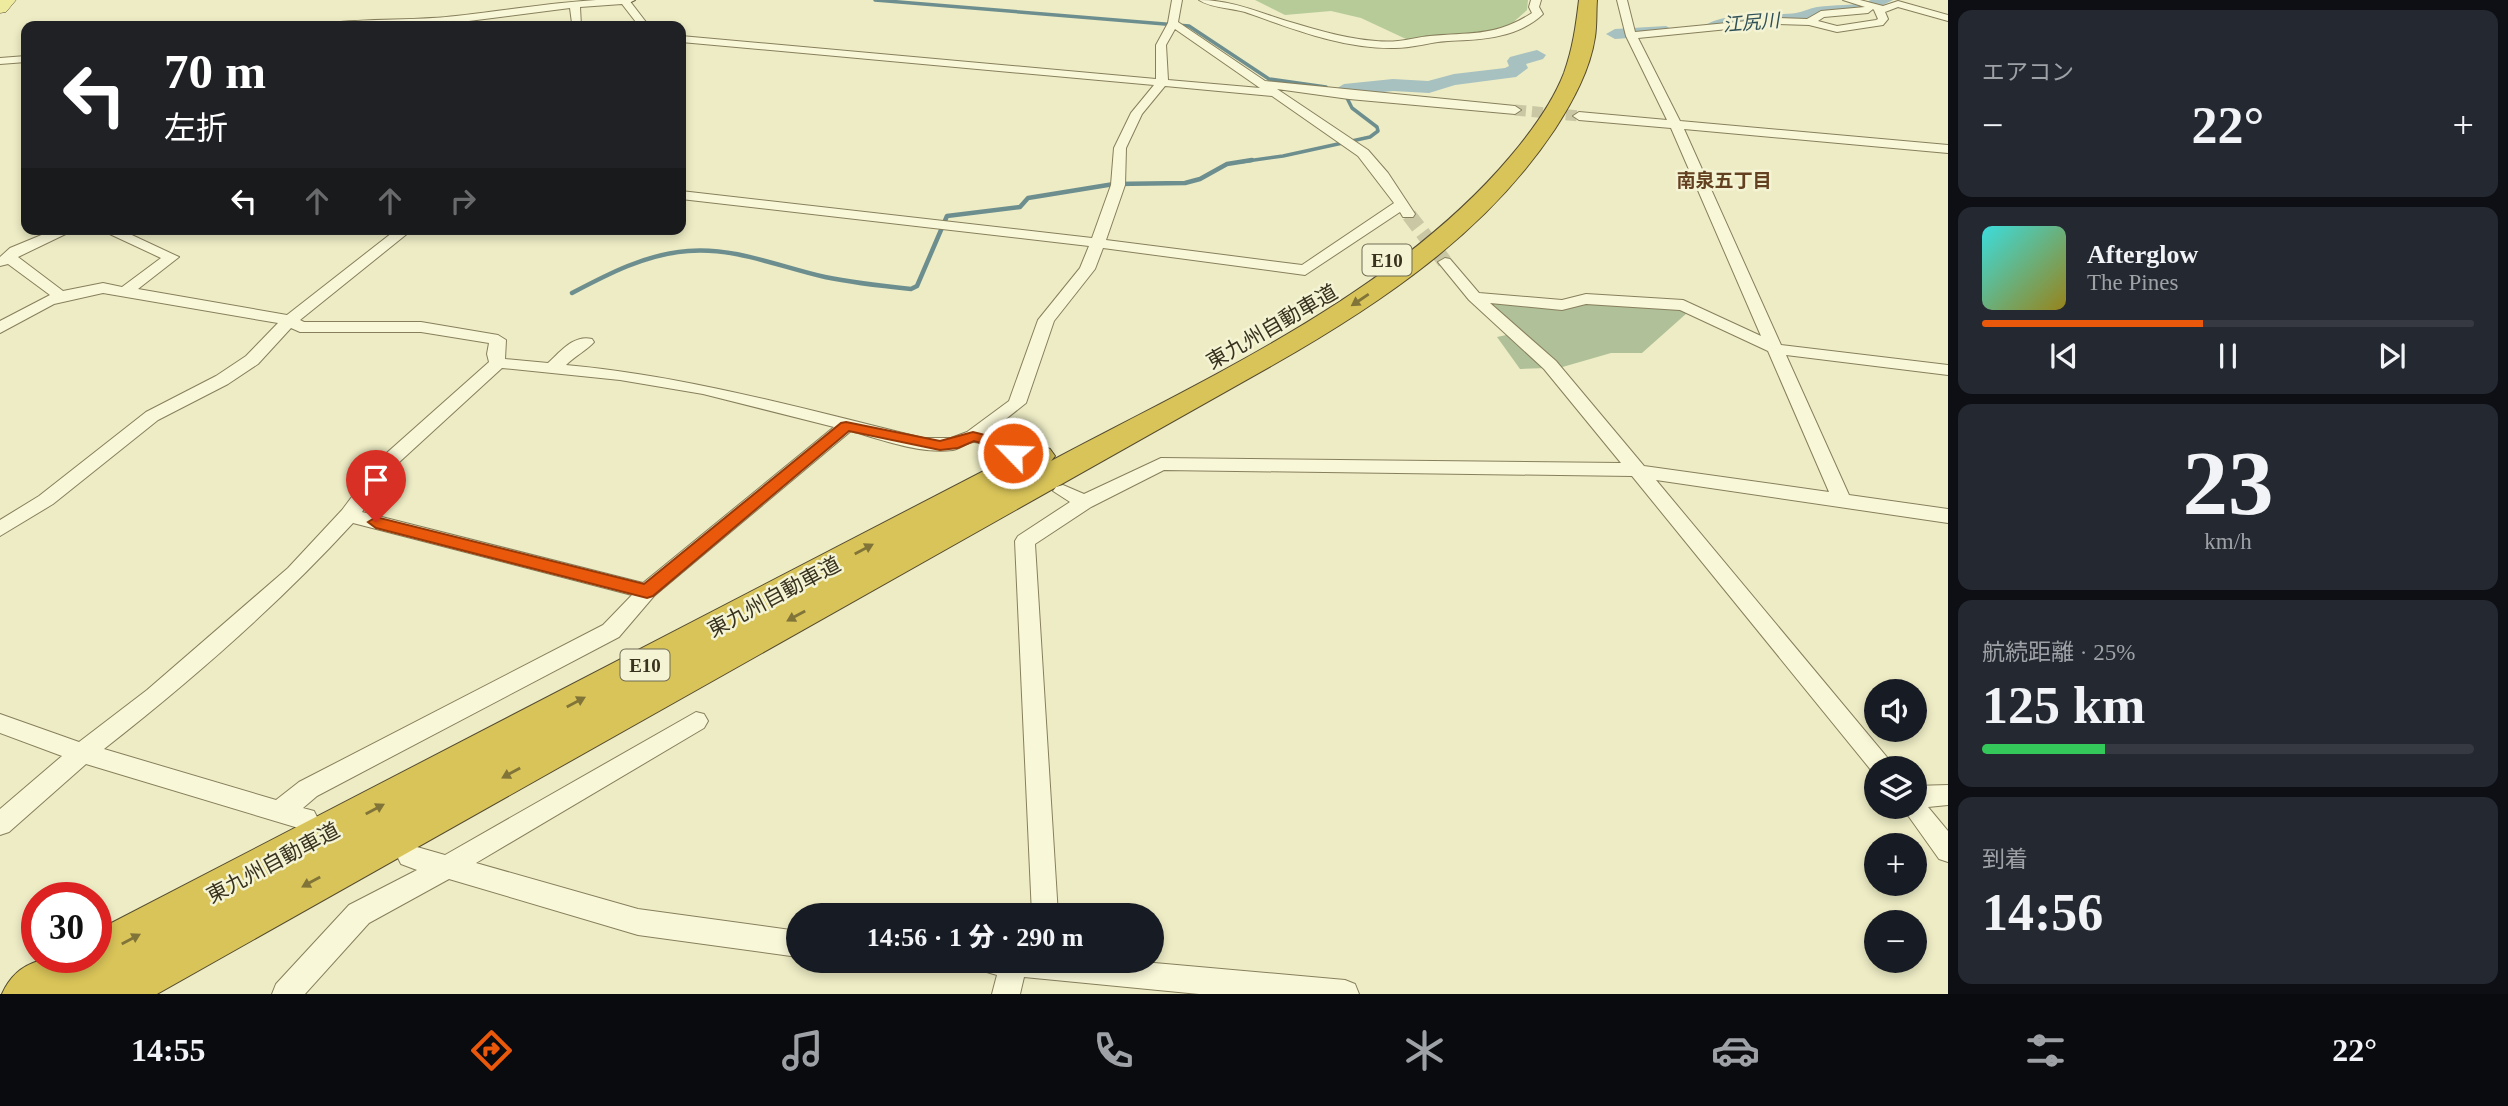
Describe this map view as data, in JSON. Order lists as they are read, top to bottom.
{
  "streets": {
    "highway": ["E10", "東九州自動車道"]
  },
  "districts": ["南泉五丁目"],
  "water": ["江尻川"],
  "page": {
    "tile": [
      "エアコン",
      ["23", "km/h"],
      ["航続距離 · 25%", "125 km"],
      ["到着", "14:56"]
    ],
    "turn": ["70 m", "左折"],
    "heat": ["−", "22°", "+"],
    "song": ["Afterglow", "The Pines"],
    "map_buttons": ["+", "−"],
    "limit": "30",
    "trip": "14:56 · 1 分 · 290 m",
    "tabs": ["14:55", "22°"]
  }
}
